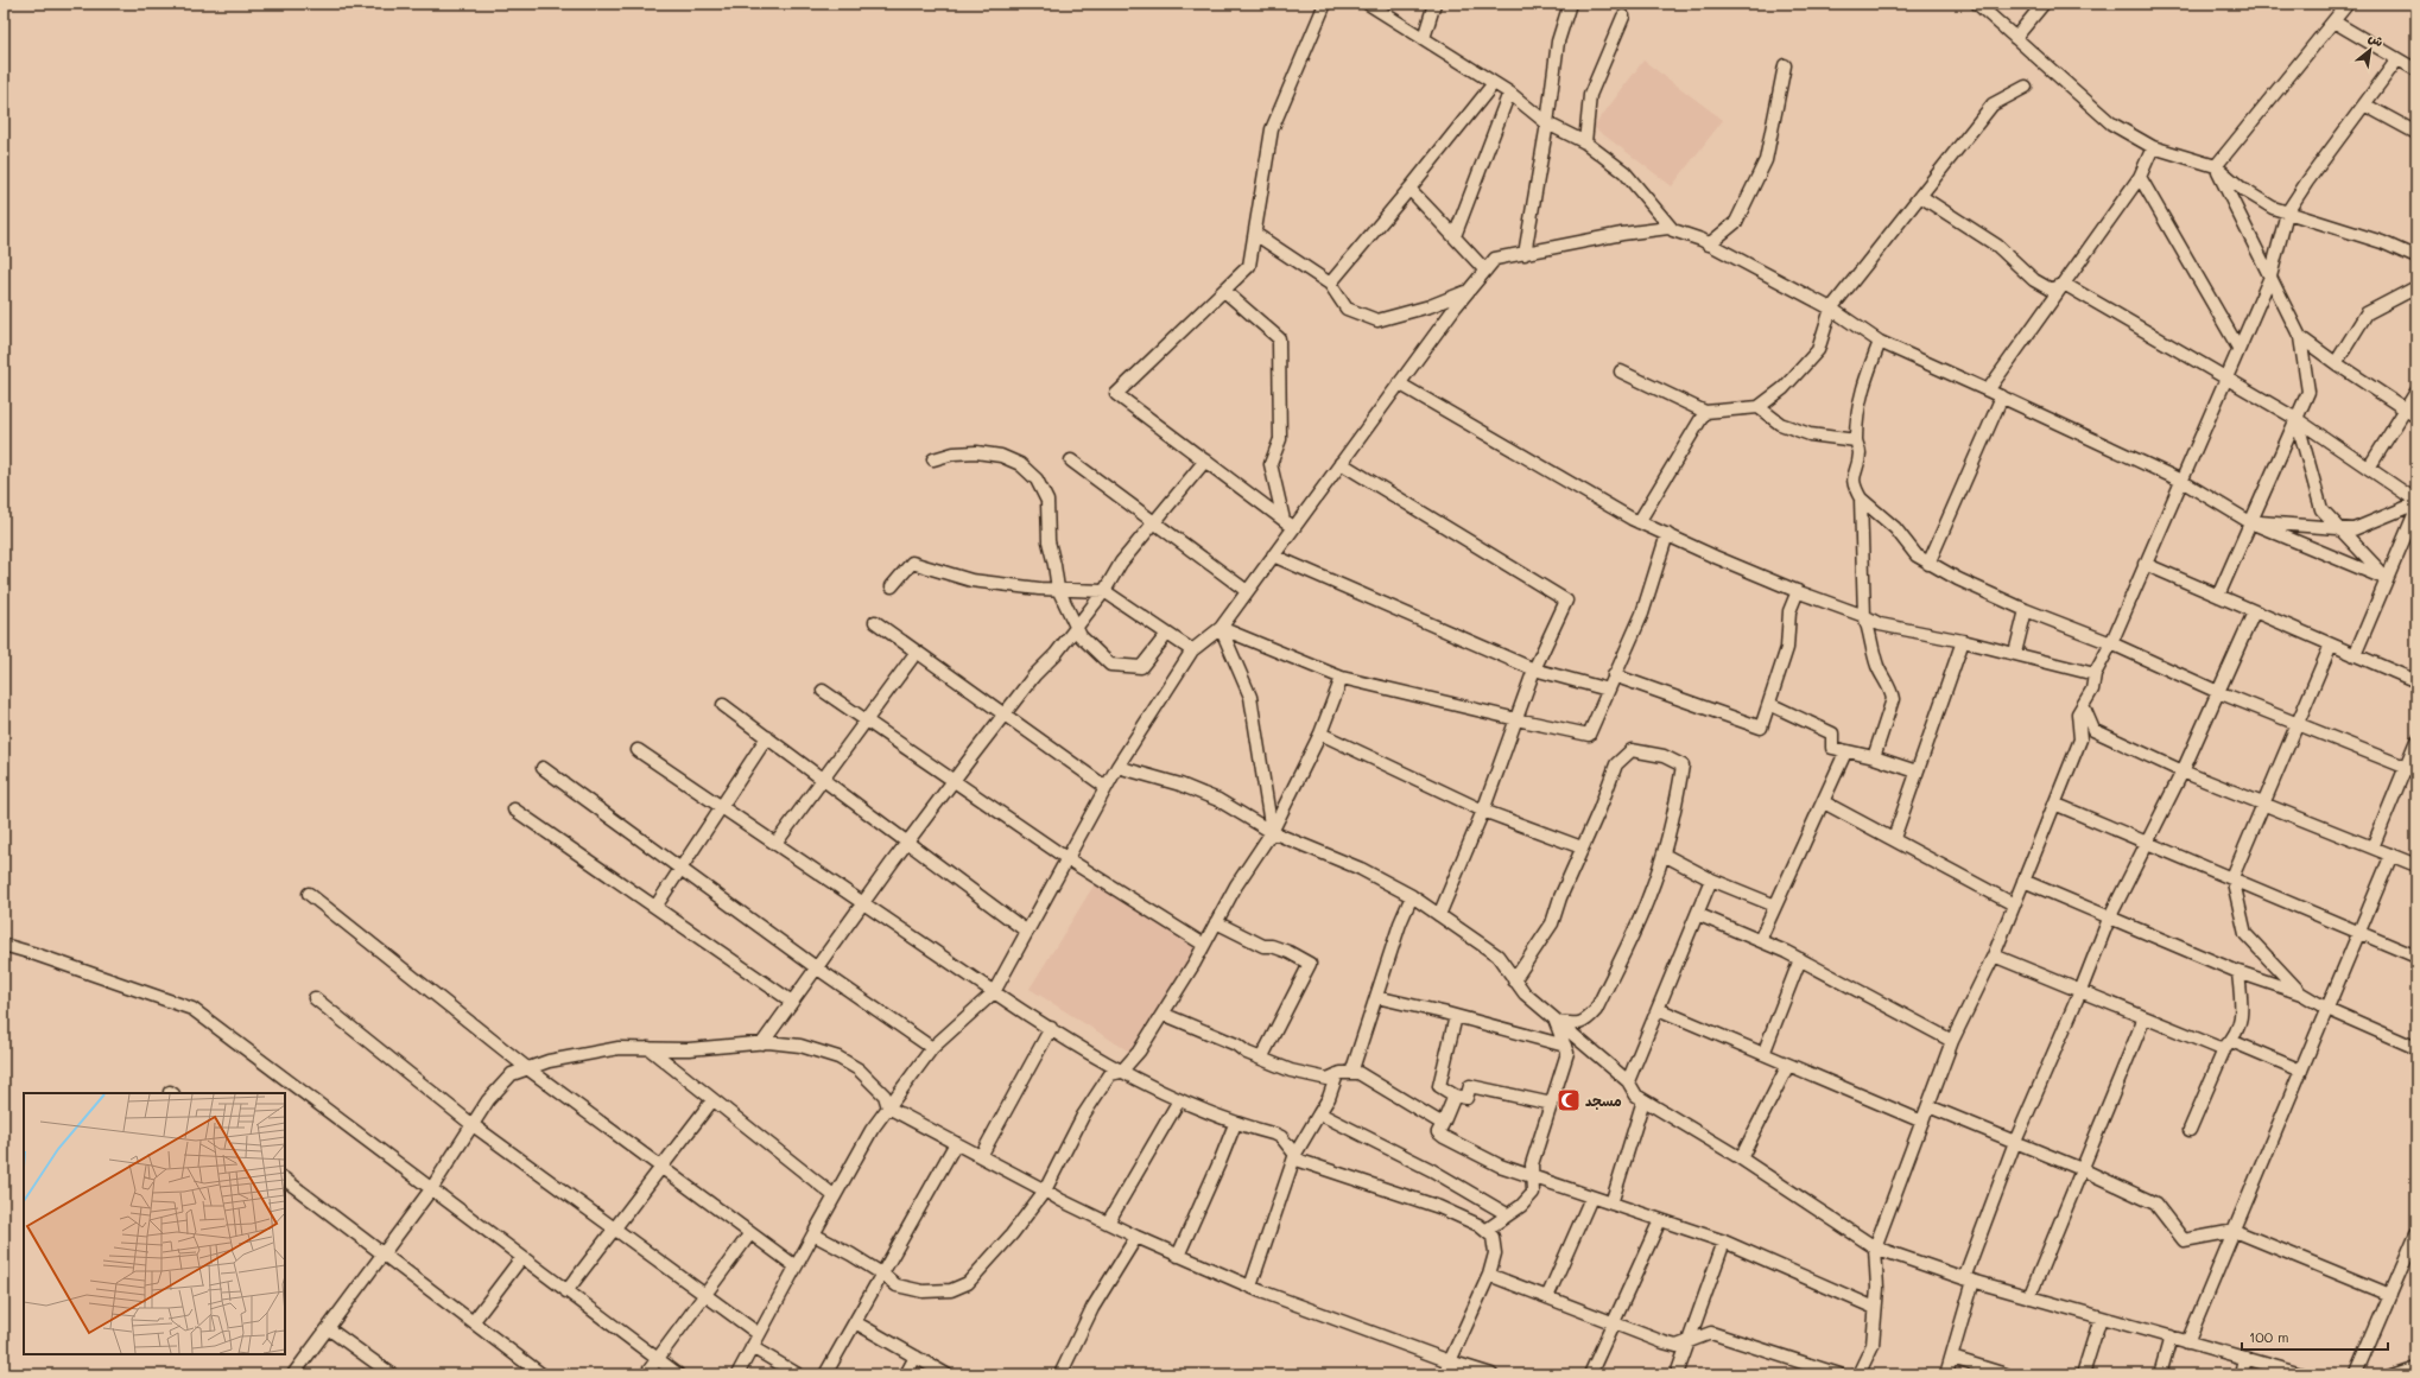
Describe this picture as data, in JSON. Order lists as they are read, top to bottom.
{
  "places": {
    "mosque": ["مسجد"]
  },
  "scale_bar": "100 m",
  "north": "top right"
}
